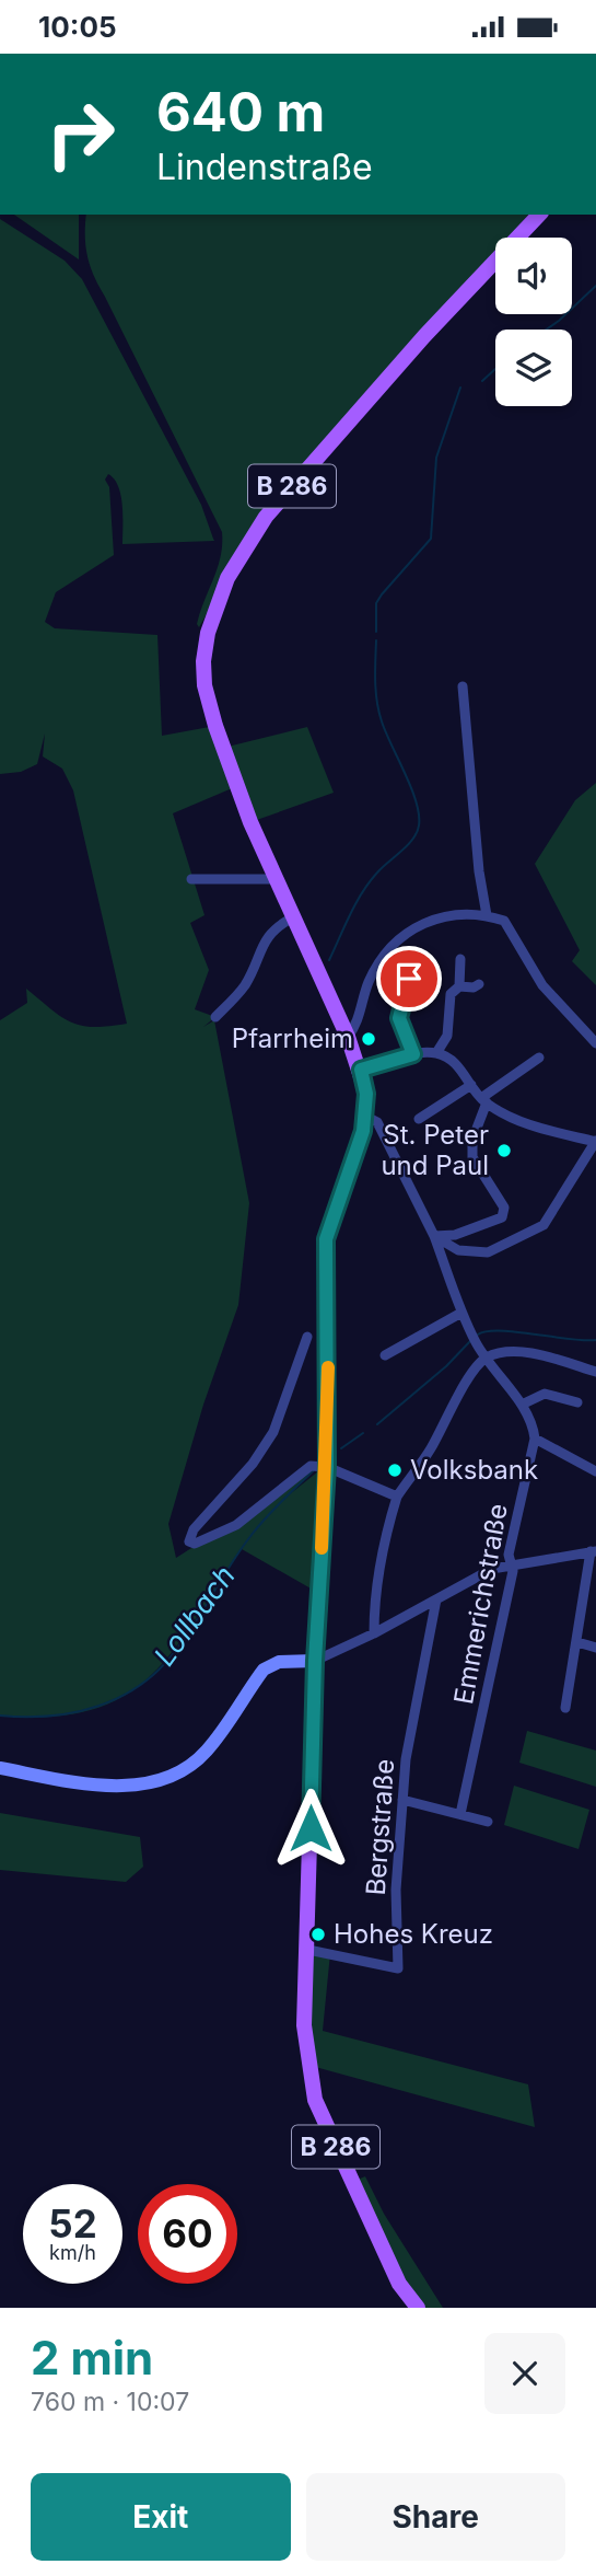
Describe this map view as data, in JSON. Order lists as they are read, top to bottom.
{
  "streets": {
    "main road": ["B 286"],
    "street": ["Emmerichstraße", "Bergstraße"]
  },
  "crossings": [
    ["B 286", "Bergstraße"]
  ],
  "water": ["Lollbach"],
  "places": [
    "Pfarrheim",
    "St. Peter und Paul",
    "Volksbank",
    "Hohes Kreuz"
  ],
  "page": {
    "status": "10:05",
    "turn": ["640 m", "Lindenstraße"],
    "speed": "52 km/h",
    "limit": "60",
    "heading": ["2 min", "760 m · 10:07"],
    "buttons": ["Exit", "Share"]
  }
}
